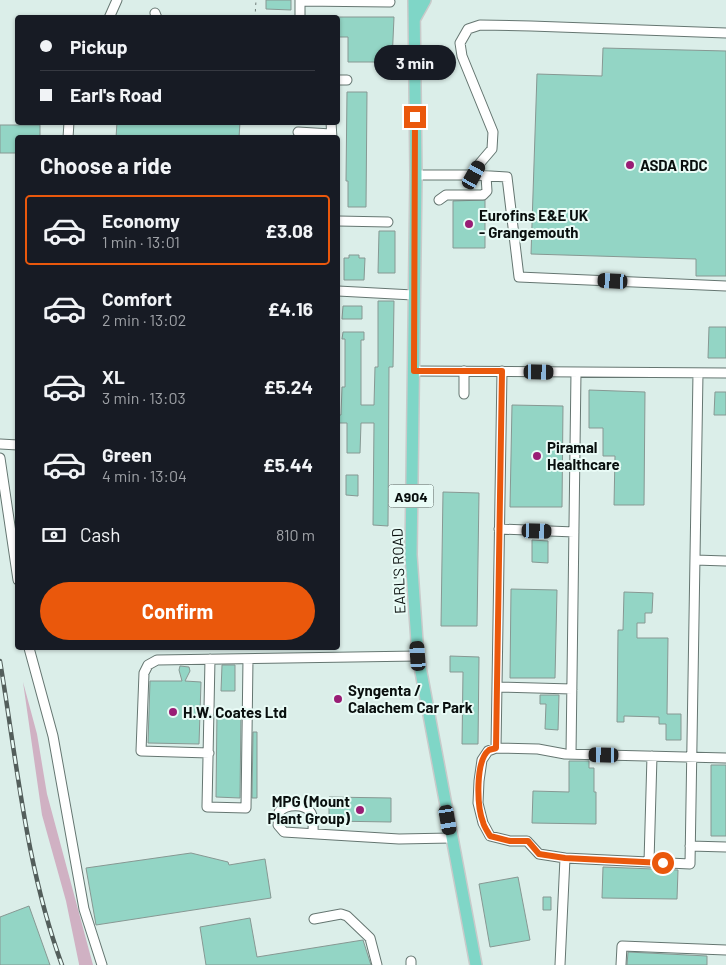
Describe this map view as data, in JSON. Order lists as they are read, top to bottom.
{
  "streets": {
    "main road": ["A904", "EARL'S ROAD"]
  },
  "places": [
    "ASDA RDC",
    "Eurofins E&E UK - Grangemouth",
    "Piramal Healthcare",
    "Syngenta / Calachem Car Park",
    "H.W. Coates Ltd",
    "MPG (Mount Plant Group)"
  ],
  "page": {
    "banner": ["Pickup", "Earl's Road"],
    "bubble": "3 min",
    "heading": "Choose a ride",
    "list": [
      {
        "name": "Economy",
        "note": "1 min · 13:01",
        "value": "£3.08"
      },
      {
        "name": "Comfort",
        "note": "2 min · 13:02",
        "value": "£4.16"
      },
      {
        "name": "XL",
        "note": "3 min · 13:03",
        "value": "£5.24"
      },
      {
        "name": "Green",
        "note": "4 min · 13:04",
        "value": "£5.44"
      }
    ],
    "pay": ["Cash", "810 m"],
    "buttons": "Confirm"
  }
}
